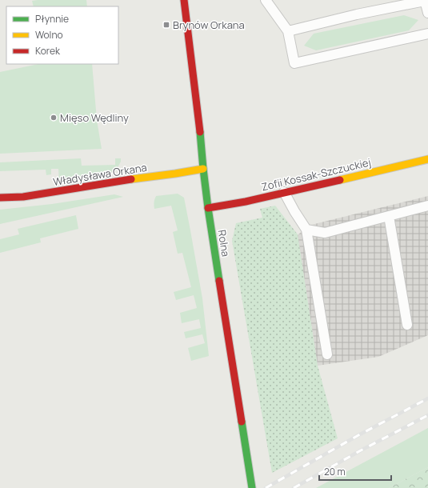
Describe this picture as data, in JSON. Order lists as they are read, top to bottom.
{
  "streets": {
    "street": ["Władysława Orkana", "Zofii Kossak-Szczuckiej", "Rolna"]
  },
  "crossings": [
    ["Władysława Orkana", "Rolna"],
    ["Zofii Kossak-Szczuckiej", "Rolna"]
  ],
  "places": {
    "transit": ["Brynów Orkana"],
    "other": ["Mięso Wędliny"]
  },
  "legend": ["Płynnie", "Wolno", "Korek"],
  "scale_bar": "20 m"
}
